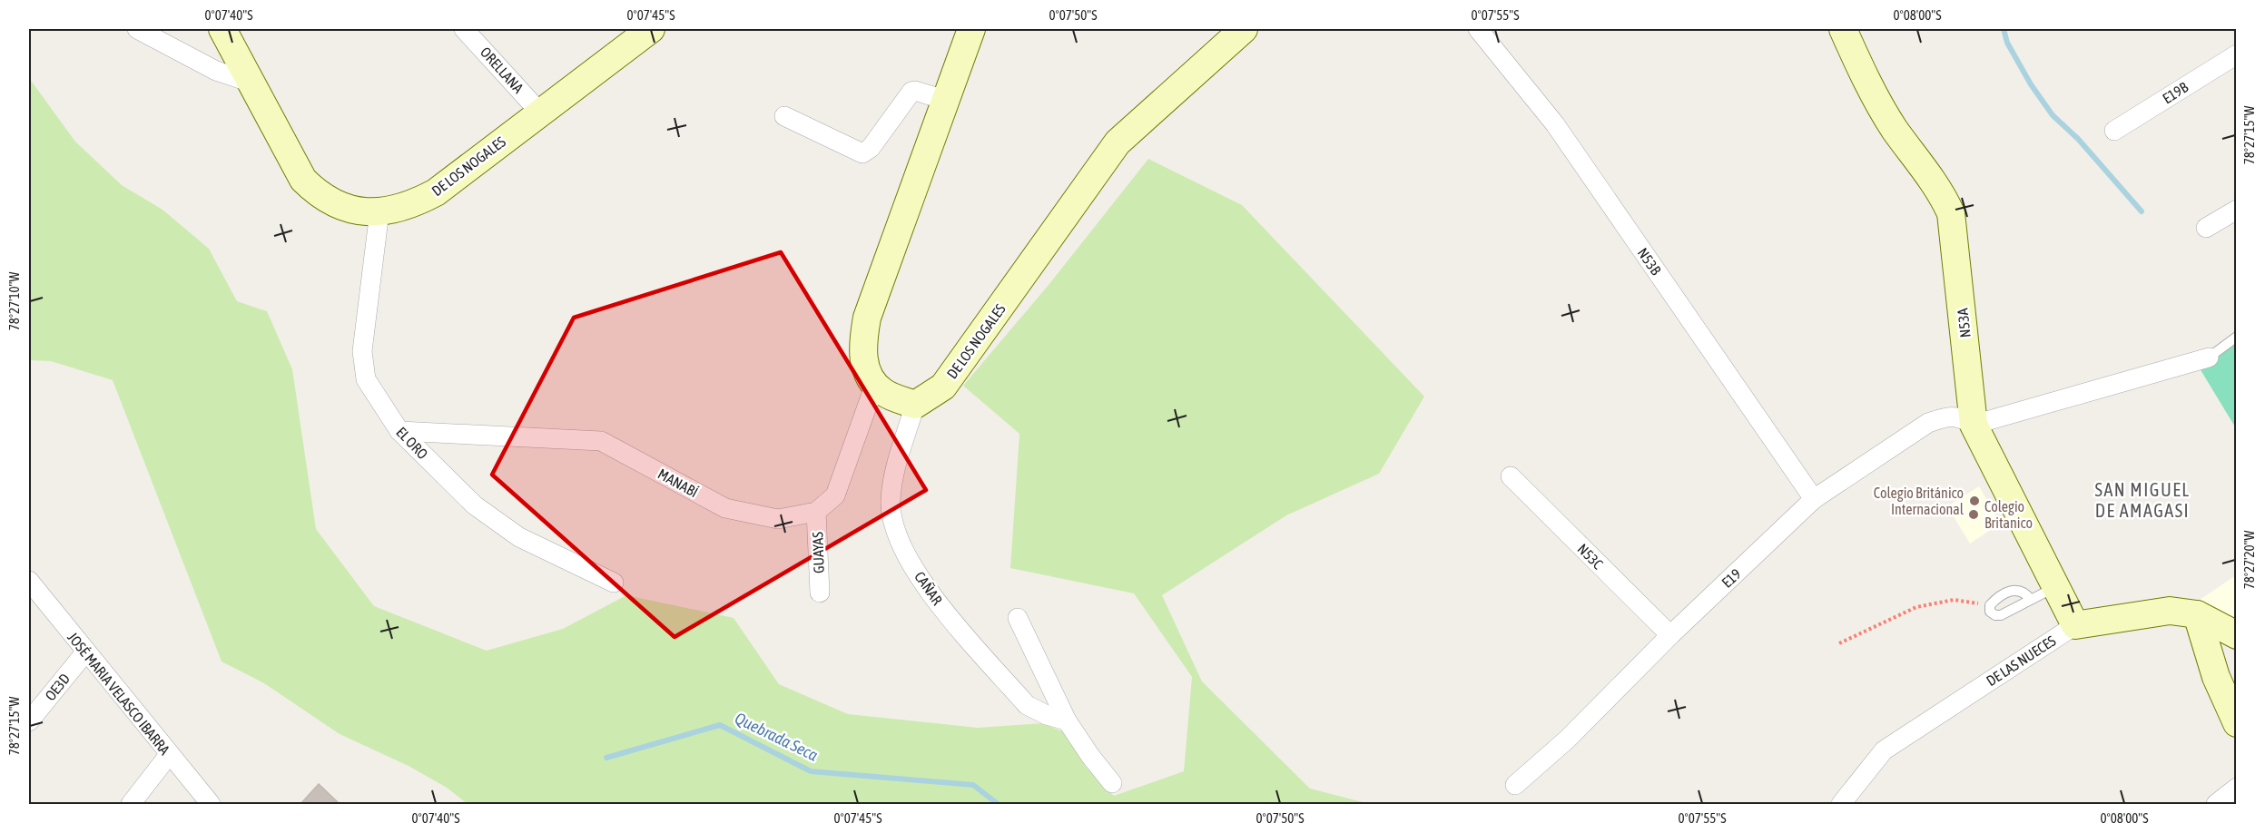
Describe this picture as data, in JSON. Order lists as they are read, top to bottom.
{
  "streets": {
    "street": [
      "ORELLANA",
      "E19B",
      "DE LOS NOGALES",
      "N53B",
      "N53A",
      "EL ORO",
      "MANABÍ",
      "GUAYAS",
      "N53C",
      "E19",
      "CAÑAR",
      "DE LAS NUECES",
      "OE3D",
      "JOSÉ MARIA VELASCO IBARRA"
    ]
  },
  "crossings": [
    ["ORELLANA", "DE LOS NOGALES"],
    ["DE LOS NOGALES", "EL ORO"],
    ["DE LOS NOGALES", "CAÑAR"],
    ["N53B", "E19"],
    ["N53A", "E19"],
    ["N53A", "DE LAS NUECES"],
    ["EL ORO", "MANABÍ"],
    ["MANABÍ", "GUAYAS"],
    ["N53C", "E19"],
    ["OE3D", "JOSÉ MARIA VELASCO IBARRA"]
  ],
  "districts": ["SAN MIGUEL DE AMAGASI"],
  "water": ["Quebrada Seca"],
  "places": ["Colegio Británico Internacional", "Colegio Britanico"],
  "coordinates": [
    "0°07'40\"S",
    "0°07'45\"S",
    "0°07'50\"S",
    "0°07'55\"S",
    "0°08'00\"S",
    "78°27'15\"W",
    "78°27'10\"W",
    "78°27'20\"W"
  ]
}
